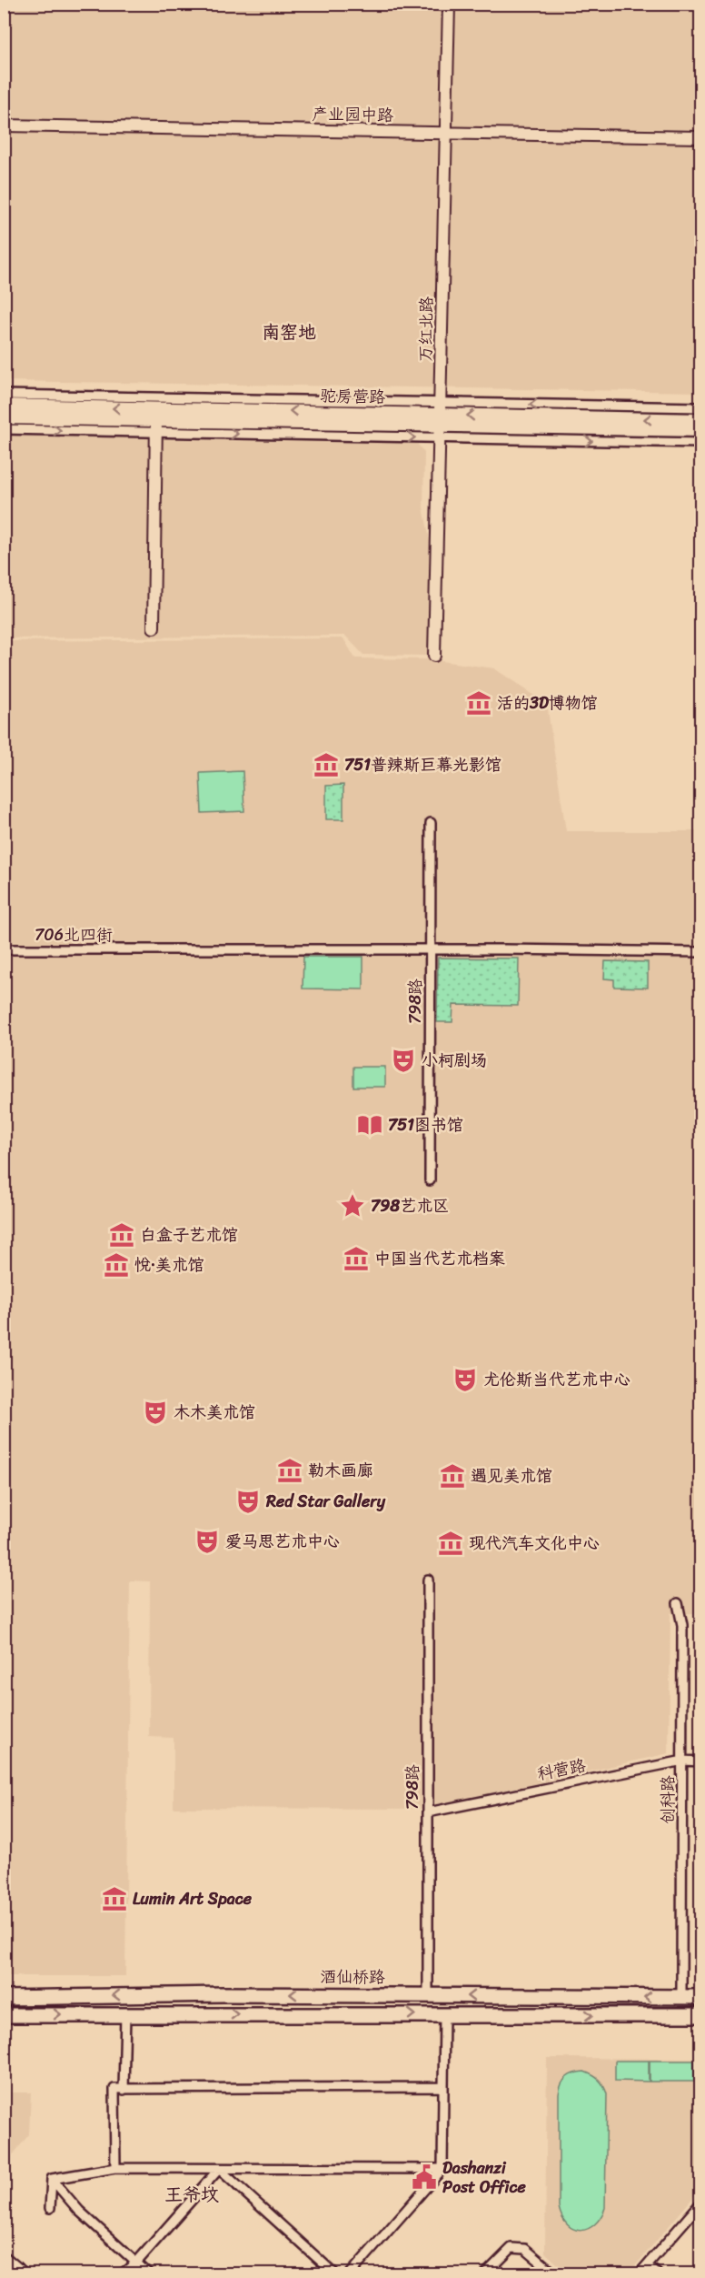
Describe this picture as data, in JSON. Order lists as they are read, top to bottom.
{
  "streets": {
    "main road": ["驼房营路", "酒仙桥路"],
    "street": [
      "产业园中路",
      "万红北路",
      "706北四街",
      "798路",
      "科营路",
      "创科路"
    ]
  },
  "crossings": [
    ["产业园中路", "万红北路"],
    ["万红北路", "驼房营路"],
    ["706北四街", "798路"],
    ["798路", "科营路"],
    ["798路", "酒仙桥路"],
    ["科营路", "创科路"],
    ["创科路", "酒仙桥路"]
  ],
  "districts": ["南窑地", "王爷坟"],
  "places": {
    "museum": [
      "活的3D博物馆",
      "751普辣斯巨幕光影馆",
      "白盒子艺术馆",
      "中国当代艺术档案",
      "悦·美术馆",
      "勒木画廊",
      "遇见美术馆",
      "现代汽车文化中心",
      "Lumin Art Space"
    ],
    "theatre": [
      "小柯剧场",
      "尤伦斯当代艺术中心",
      "木木美术馆",
      "Red Star Gallery",
      "爱马思艺术中心"
    ],
    "library": ["751图书馆"],
    "place": ["798艺术区"],
    "public building": ["Dashanzi Post Office"]
  }
}
